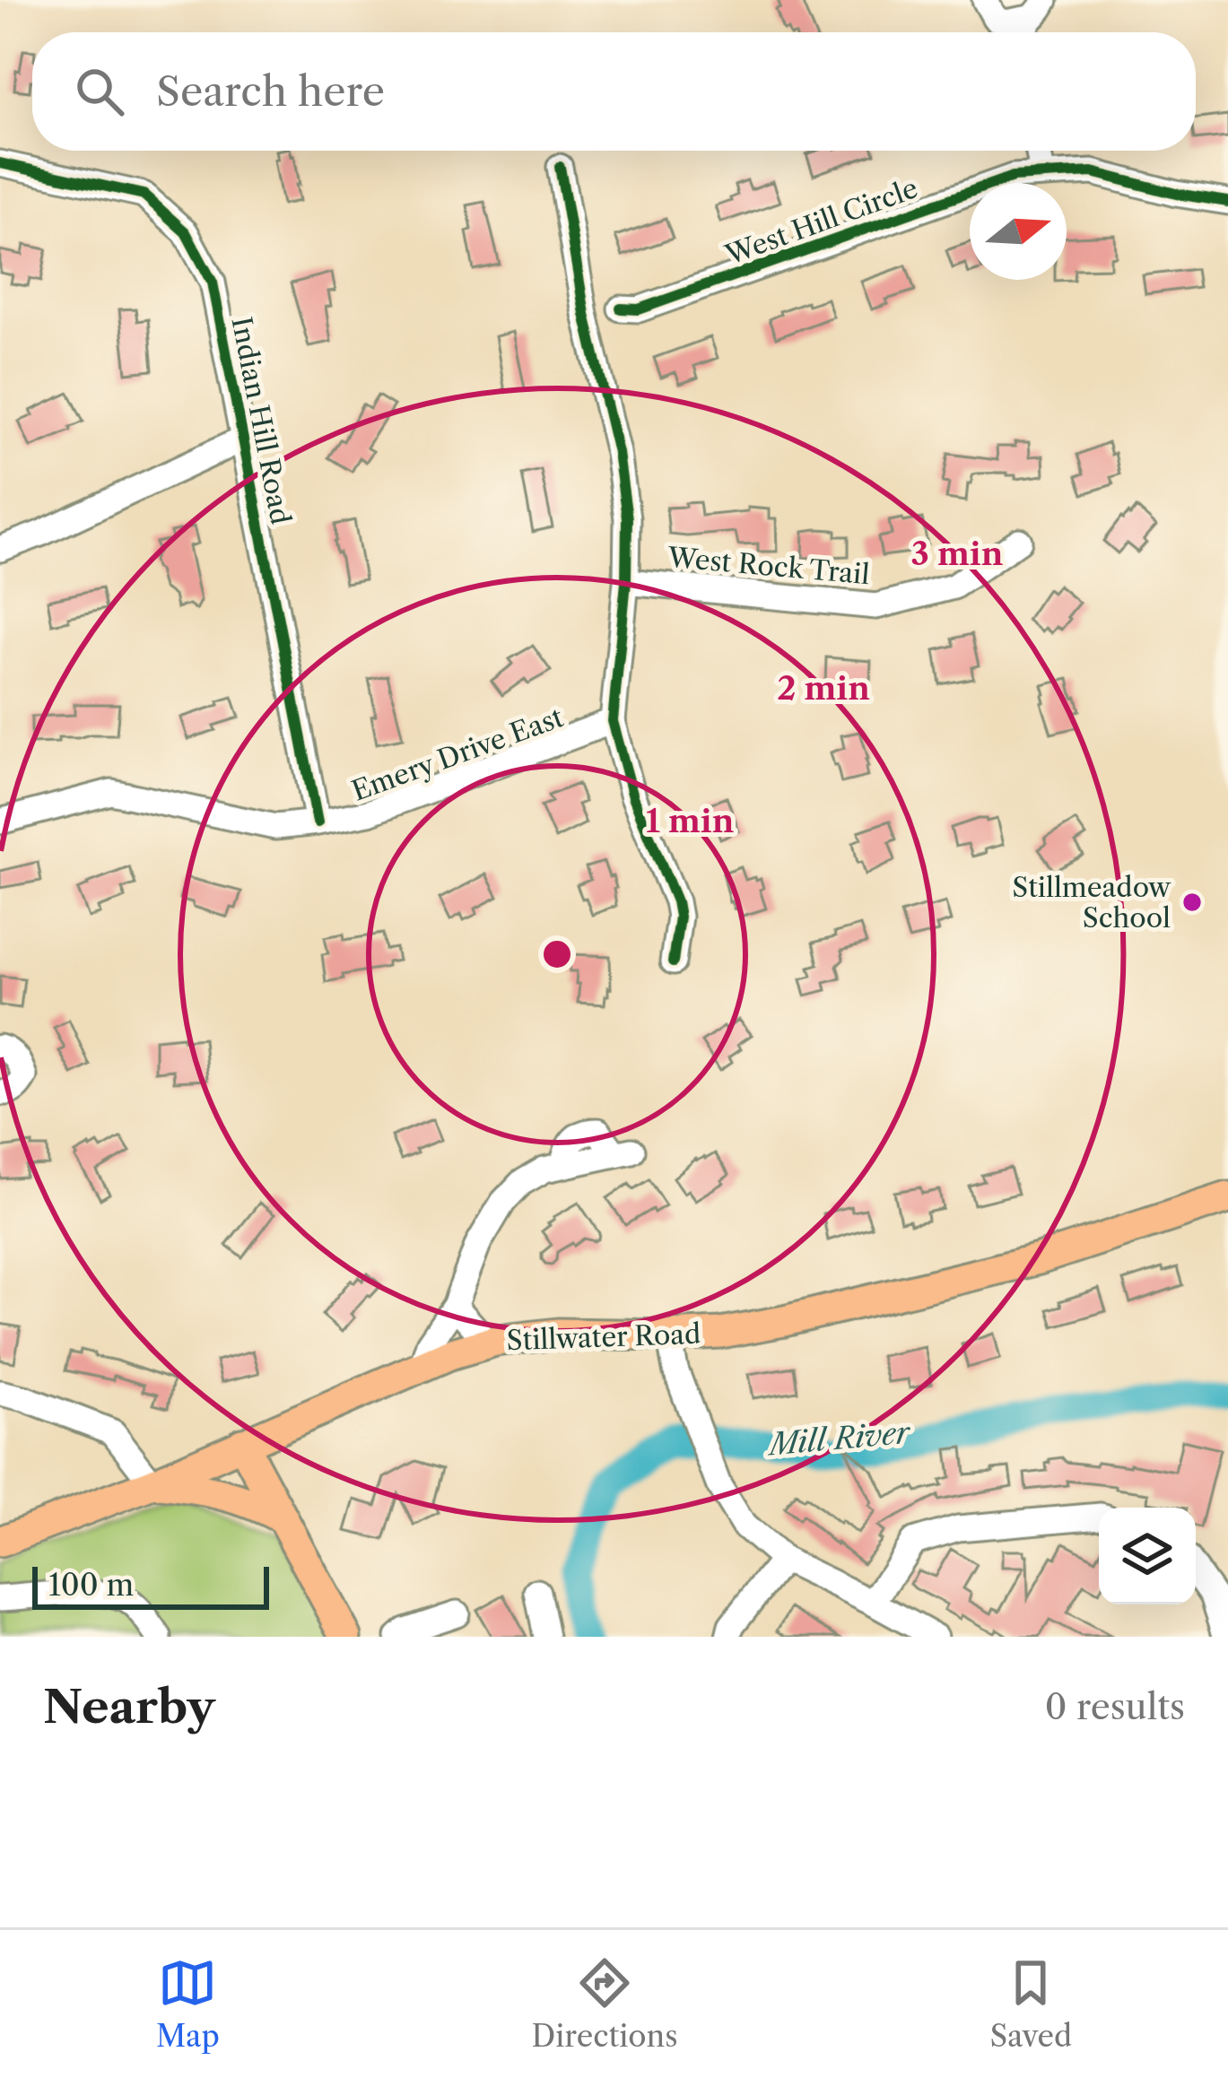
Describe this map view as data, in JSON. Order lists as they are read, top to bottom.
{
  "streets": {
    "main road": ["Stillwater Road"],
    "street": [
      "West Hill Circle",
      "Indian Hill Road",
      "West Rock Trail",
      "Emery Drive East"
    ]
  },
  "crossings": [
    ["Indian Hill Road", "Emery Drive East"]
  ],
  "water": ["Mill River"],
  "places": ["Stillmeadow School"],
  "scale_bar": "100 m",
  "north": "right",
  "page": {
    "search": "Search here",
    "scale": "100 m",
    "heading": ["Nearby", "0 results"],
    "nav": ["Map", "Directions", "Saved"]
  },
  "rings": ["3 min", "2 min", "1 min"]
}
